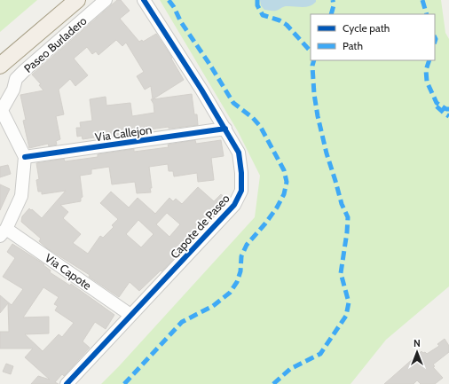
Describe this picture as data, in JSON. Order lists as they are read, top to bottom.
{
  "streets": {
    "street": [
      "Paseo Burladero",
      "Via Callejon",
      "Capote de Paseo",
      "Via Capote"
    ]
  },
  "crossings": [
    ["Via Callejon", "Capote de Paseo"],
    ["Capote de Paseo", "Via Capote"]
  ],
  "legend": ["Cycle path", "Path"],
  "north": "top"
}
